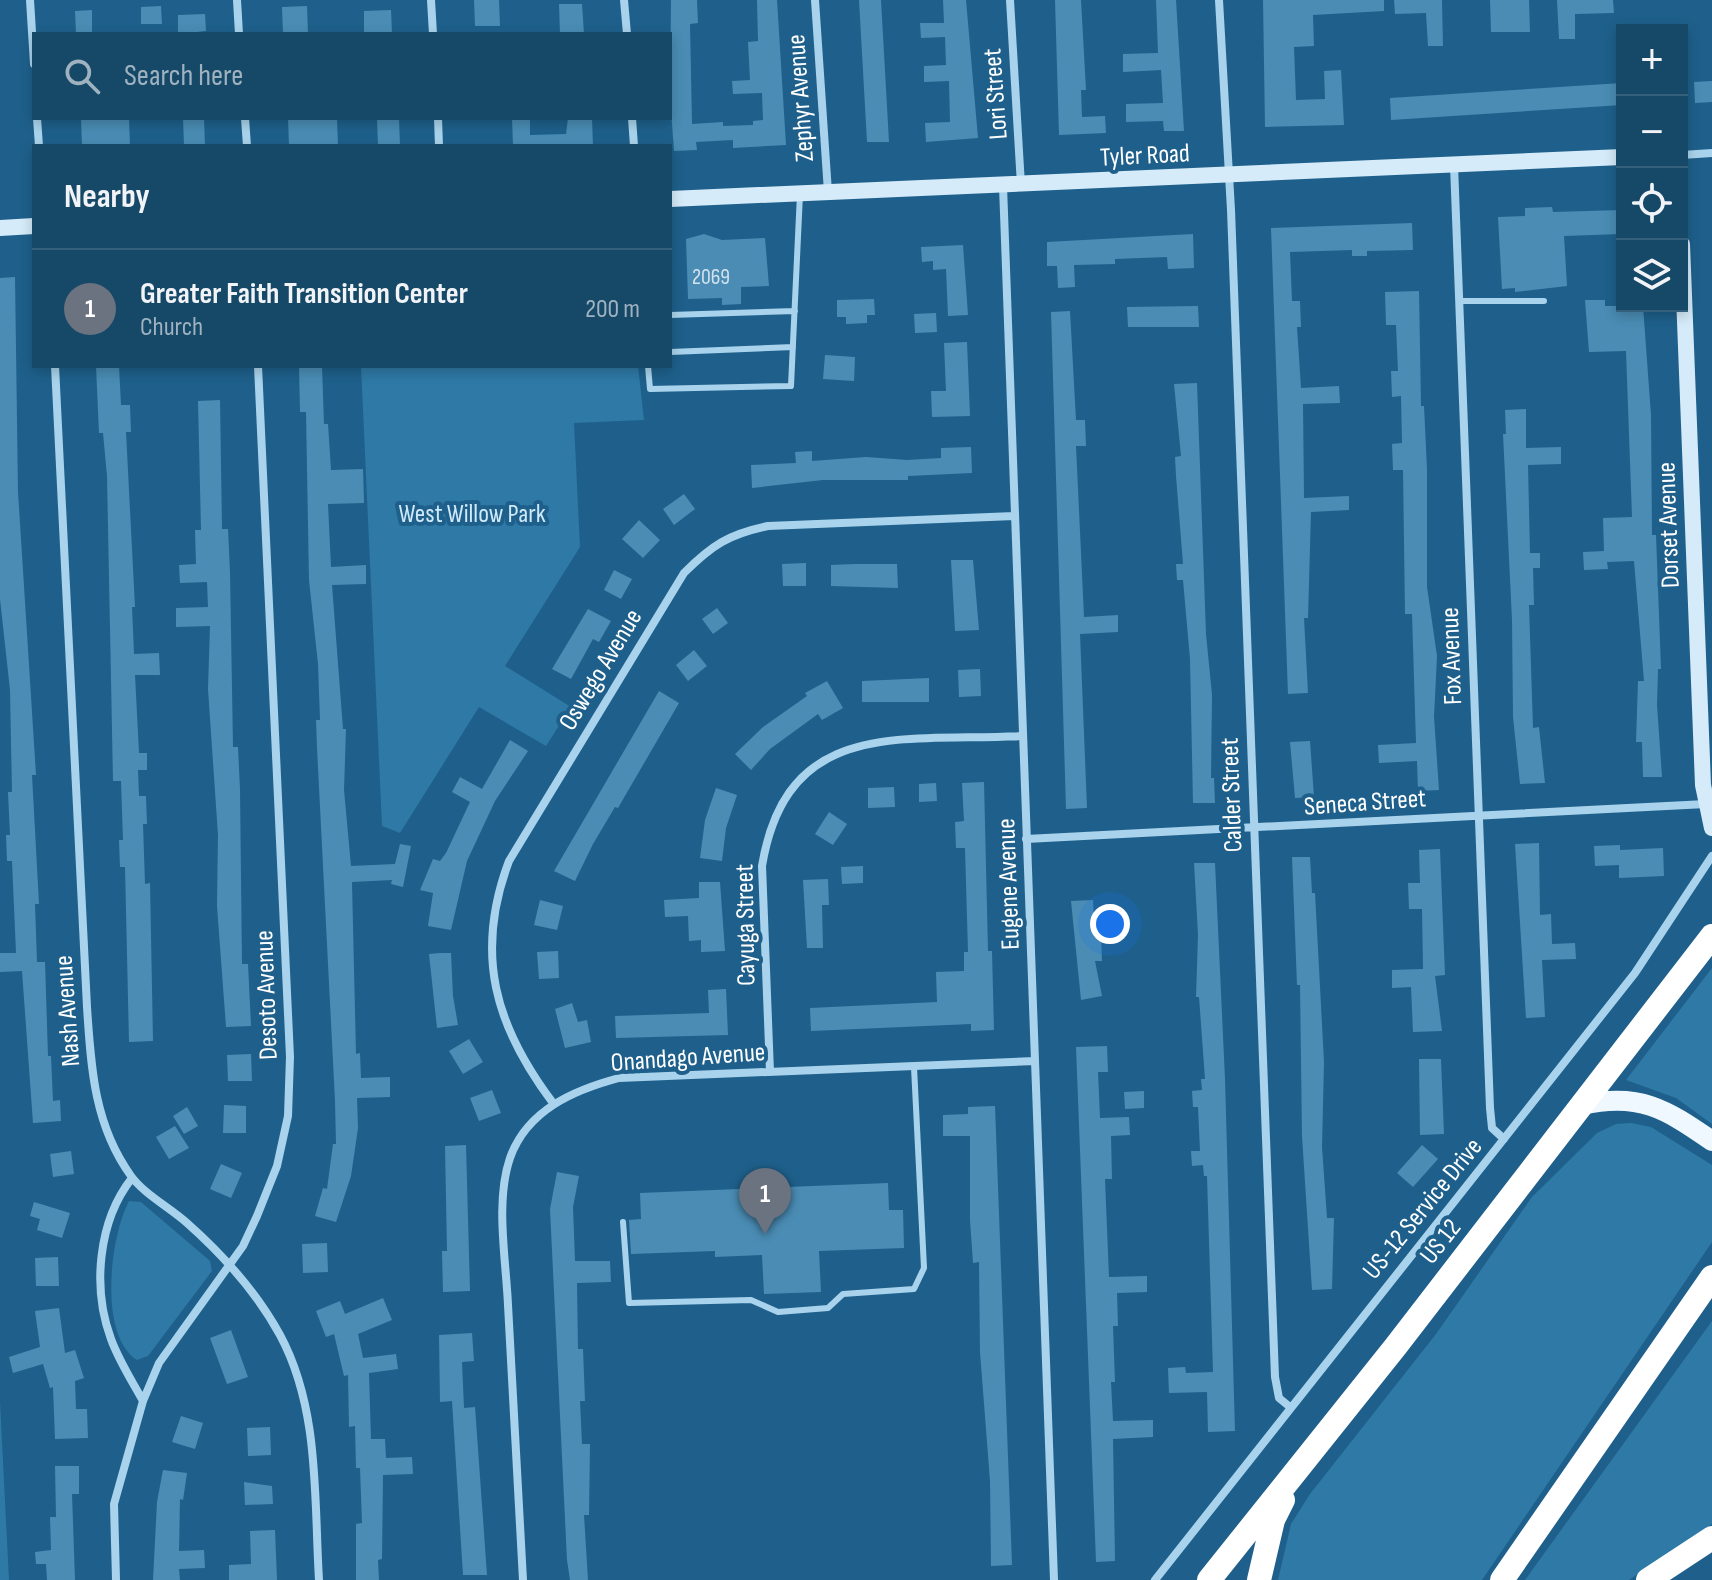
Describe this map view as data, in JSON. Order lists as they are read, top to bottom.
{
  "streets": {
    "highway": ["US 12"],
    "street": [
      "Lori Street",
      "Zephyr Avenue",
      "Tyler Road",
      "Dorset Avenue",
      "Fox Avenue",
      "Oswego Avenue",
      "Calder Street",
      "Seneca Street",
      "Eugene Avenue",
      "Cayuga Street",
      "Desoto Avenue",
      "Nash Avenue",
      "Onandago Avenue",
      "US-12 Service Drive"
    ]
  },
  "crossings": [
    ["Lori Street", "Tyler Road"],
    ["Zephyr Avenue", "Tyler Road"],
    ["Tyler Road", "Fox Avenue"],
    ["Tyler Road", "Calder Street"],
    ["Tyler Road", "Eugene Avenue"],
    ["Dorset Avenue", "Seneca Street"],
    ["Fox Avenue", "Seneca Street"],
    ["Fox Avenue", "US-12 Service Drive"],
    ["Oswego Avenue", "Eugene Avenue"],
    ["Oswego Avenue", "Onandago Avenue"],
    ["Calder Street", "Seneca Street"],
    ["Calder Street", "US-12 Service Drive"],
    ["Seneca Street", "Eugene Avenue"],
    ["Eugene Avenue", "Cayuga Street"],
    ["Eugene Avenue", "Onandago Avenue"],
    ["Cayuga Street", "Onandago Avenue"],
    ["Desoto Avenue", "Nash Avenue"]
  ],
  "parks": ["West Willow Park"],
  "house_numbers": ["2069"],
  "page": {
    "map_buttons": ["+", "−"],
    "search": "Search here",
    "heading": "Nearby",
    "list": [
      {
        "mark": "1",
        "name": "Greater Faith Transition Center",
        "note": "Church",
        "value": "200 m"
      }
    ],
    "pins": "1"
  }
}
